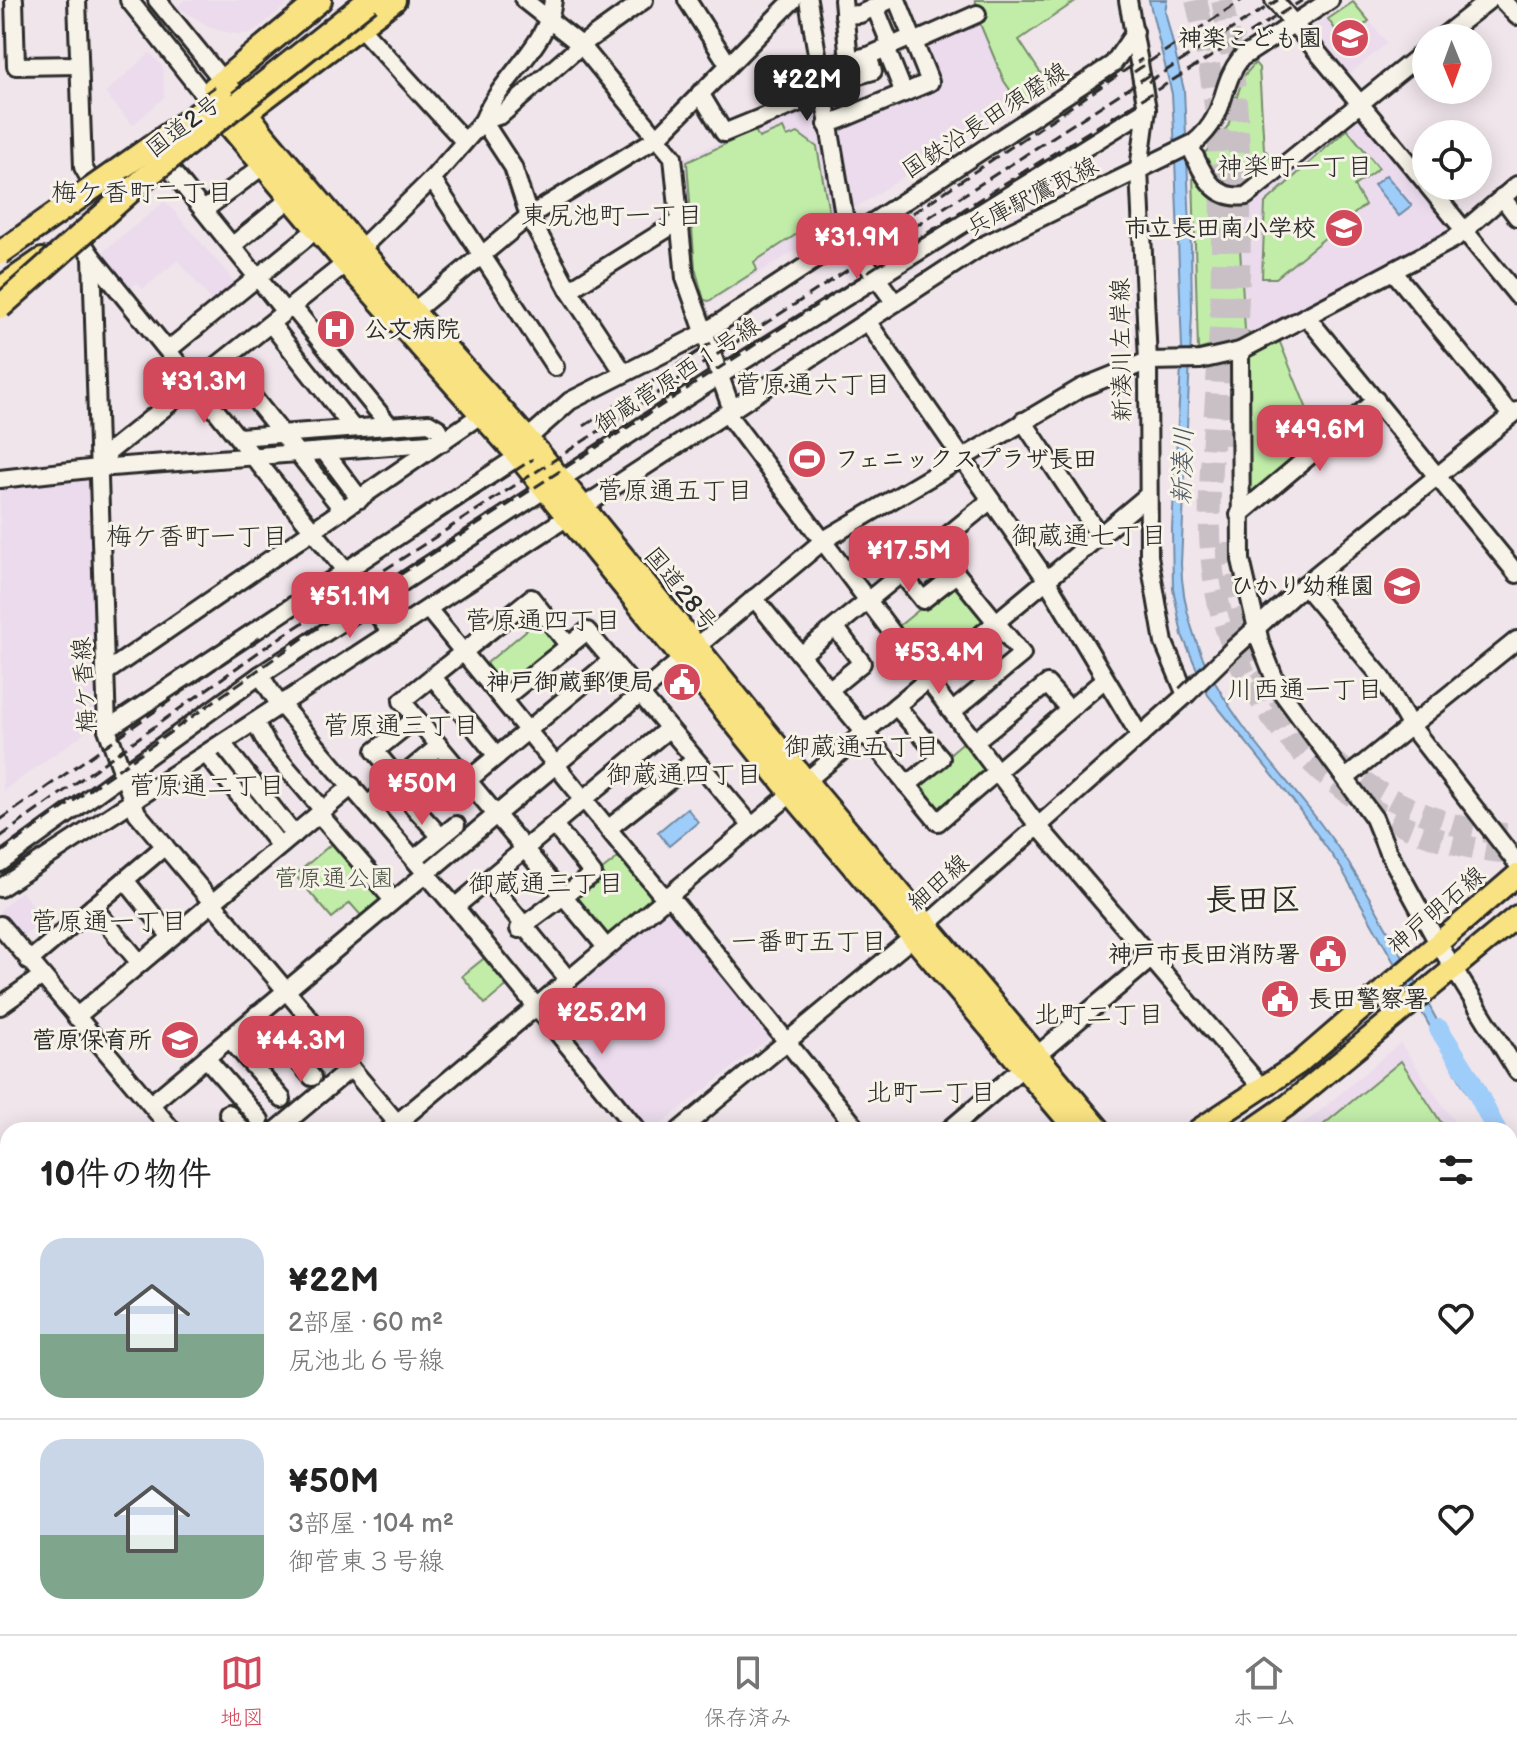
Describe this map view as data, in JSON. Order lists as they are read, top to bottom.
{
  "streets": {
    "highway": ["国道2号", "国道28号"],
    "main road": ["神戸明石線"],
    "street": [
      "国鉄沿長田須磨線",
      "兵庫駅鷹取線",
      "新湊川左岸線",
      "御蔵菅原西１号線",
      "梅ケ香線",
      "細田線"
    ]
  },
  "crossings": [
    ["国鉄沿長田須磨線", "新湊川左岸線"],
    ["国鉄沿長田須磨線", "国道28号"],
    ["国鉄沿長田須磨線", "梅ケ香線"],
    ["国道2号", "国道28号"],
    ["兵庫駅鷹取線", "新湊川左岸線"],
    ["兵庫駅鷹取線", "国道28号"],
    ["兵庫駅鷹取線", "梅ケ香線"],
    ["新湊川左岸線", "御蔵菅原西１号線"],
    ["新湊川左岸線", "細田線"],
    ["御蔵菅原西１号線", "国道28号"],
    ["御蔵菅原西１号線", "梅ケ香線"],
    ["国道28号", "細田線"]
  ],
  "districts": [
    "神楽町一丁目",
    "梅ケ香町二丁目",
    "東尻池町一丁目",
    "菅原通六丁目",
    "菅原通五丁目",
    "御蔵通七丁目",
    "梅ケ香町一丁目",
    "菅原通四丁目",
    "川西通一丁目",
    "菅原通三丁目",
    "御蔵通五丁目",
    "御蔵通四丁目",
    "菅原通二丁目",
    "御蔵通三丁目",
    "長田区",
    "菅原通一丁目",
    "一番町五丁目",
    "北町二丁目",
    "北町一丁目"
  ],
  "water": ["新湊川"],
  "parks": ["菅原通公園"],
  "places": {
    "school or university": [
      "神楽こども園",
      "市立長田南小学校",
      "ひかり幼稚園",
      "菅原保育所"
    ],
    "hospital": ["公文病院"],
    "sports": ["フェニックスプラザ長田"],
    "public building": ["神戸御蔵郵便局", "神戸市長田消防署", "長田警察署"]
  },
  "north": "bottom",
  "page": {
    "price": [
      "¥22M",
      "¥31.9M",
      "¥31.3M",
      "¥49.6M",
      "¥17.5M",
      "¥51.1M",
      "¥53.4M",
      "¥50M",
      "¥25.2M",
      "¥44.3M"
    ],
    "heading": "10件の物件",
    "list": [
      {
        "name": "¥22M",
        "note": "2部屋 · 60 m² · 尻池北６号線"
      },
      {
        "name": "¥50M",
        "note": "3部屋 · 104 m² · 御菅東３号線"
      }
    ],
    "tabs": ["地図", "保存済み", "ホーム"]
  }
}
